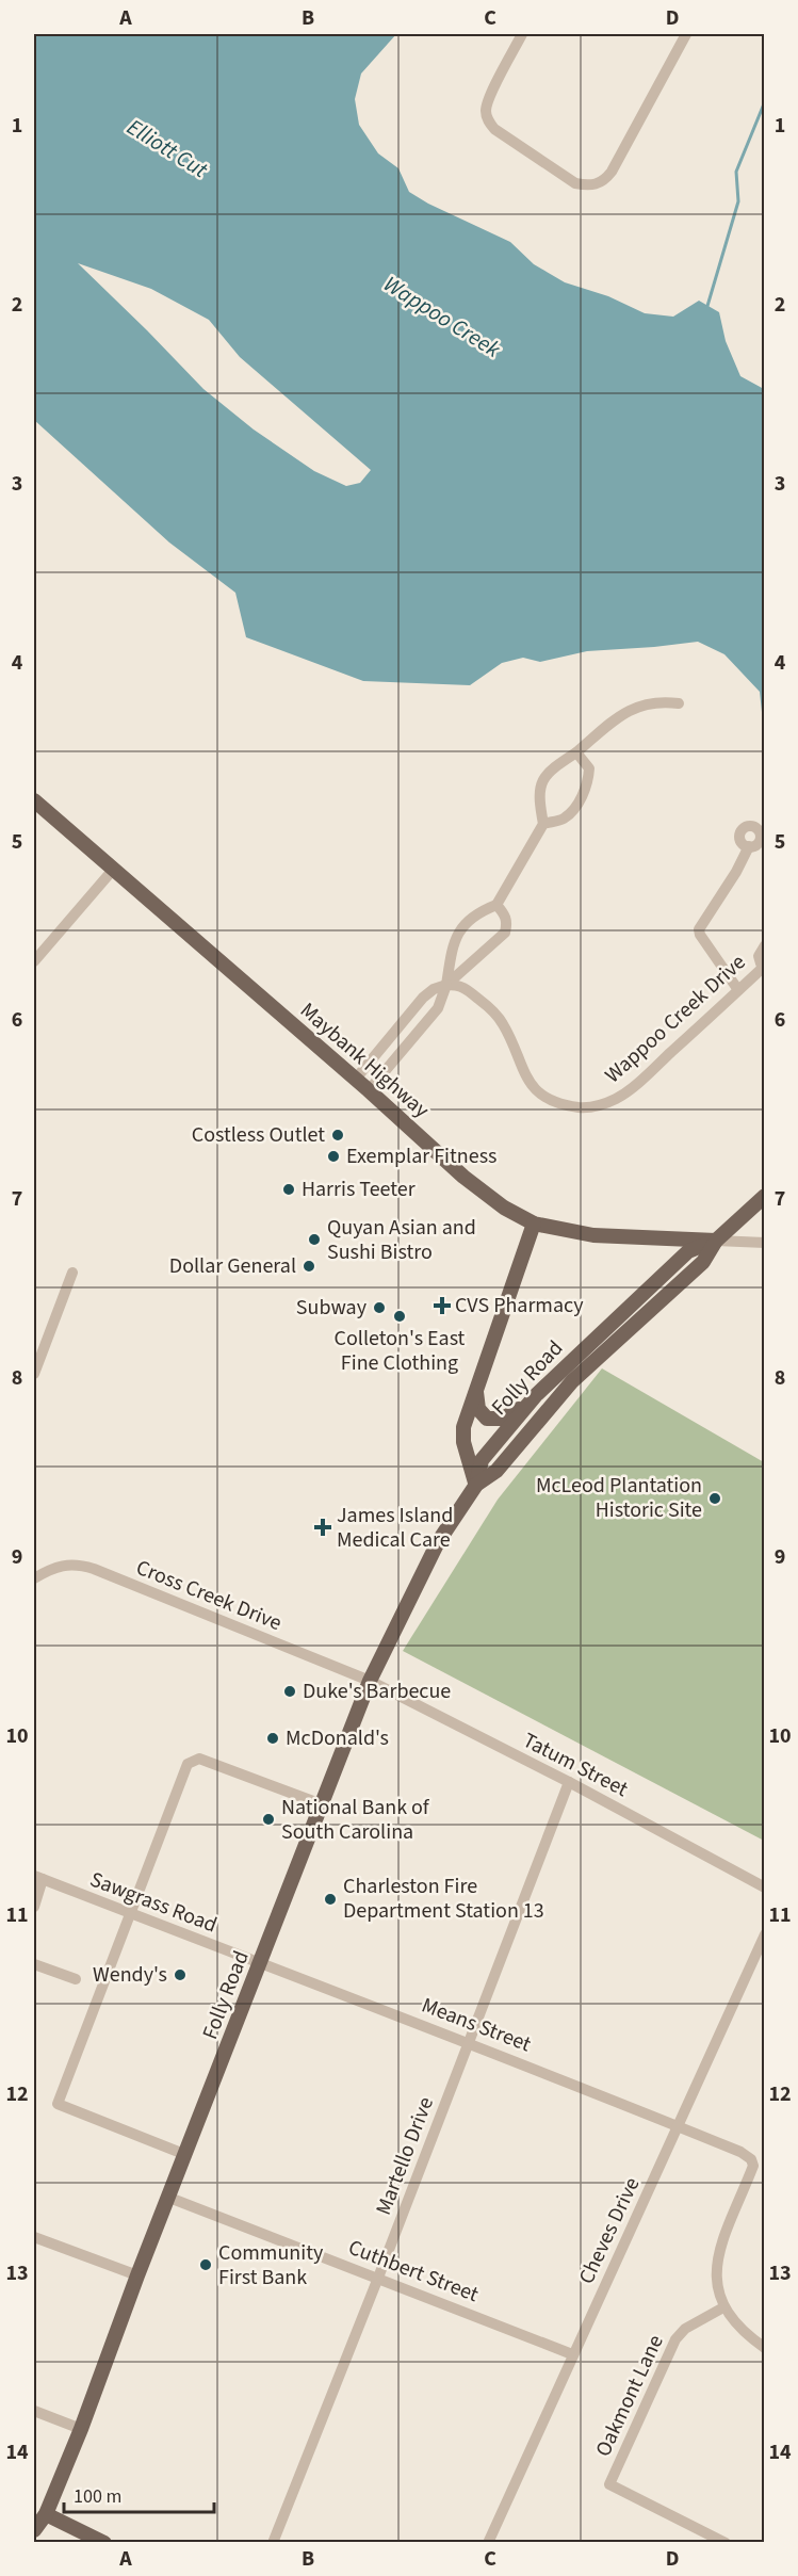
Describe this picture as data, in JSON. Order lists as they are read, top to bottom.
{
  "streets": {
    "main road": ["Maybank Highway", "Folly Road"],
    "street": [
      "Wappoo Creek Drive",
      "Cross Creek Drive",
      "Tatum Street",
      "Sawgrass Road",
      "Means Street",
      "Martello Drive",
      "Cheves Drive",
      "Cuthbert Street",
      "Oakmont Lane"
    ]
  },
  "crossings": [
    ["Maybank Highway", "Folly Road"],
    ["Folly Road", "Cross Creek Drive"],
    ["Folly Road", "Tatum Street"],
    ["Folly Road", "Sawgrass Road"],
    ["Folly Road", "Means Street"],
    ["Folly Road", "Cuthbert Street"],
    ["Cross Creek Drive", "Tatum Street"],
    ["Tatum Street", "Martello Drive"],
    ["Sawgrass Road", "Means Street"],
    ["Means Street", "Martello Drive"],
    ["Means Street", "Cheves Drive"],
    ["Means Street", "Oakmont Lane"],
    ["Martello Drive", "Cuthbert Street"],
    ["Cheves Drive", "Cuthbert Street"]
  ],
  "water": ["Elliott Cut", "Wappoo Creek"],
  "places": {
    "other": [
      "Costless Outlet",
      "Exemplar Fitness",
      "Harris Teeter",
      "Quyan Asian and Sushi Bistro",
      "Dollar General",
      "Subway",
      "Colleton's East Fine Clothing",
      "McLeod Plantation Historic Site",
      "Duke's Barbecue",
      "McDonald's",
      "National Bank of South Carolina",
      "Charleston Fire Department Station 13",
      "Wendy's",
      "Community First Bank"
    ],
    "health": ["CVS Pharmacy", "James Island Medical Care"]
  },
  "scale_bar": "100 m",
  "grid": {
    "columns": [
      "A",
      "B",
      "C",
      "D"
    ],
    "rows": [
      "1",
      "2",
      "3",
      "4",
      "5",
      "6",
      "7",
      "8",
      "9",
      "10",
      "11",
      "12",
      "13",
      "14"
    ]
  }
}
